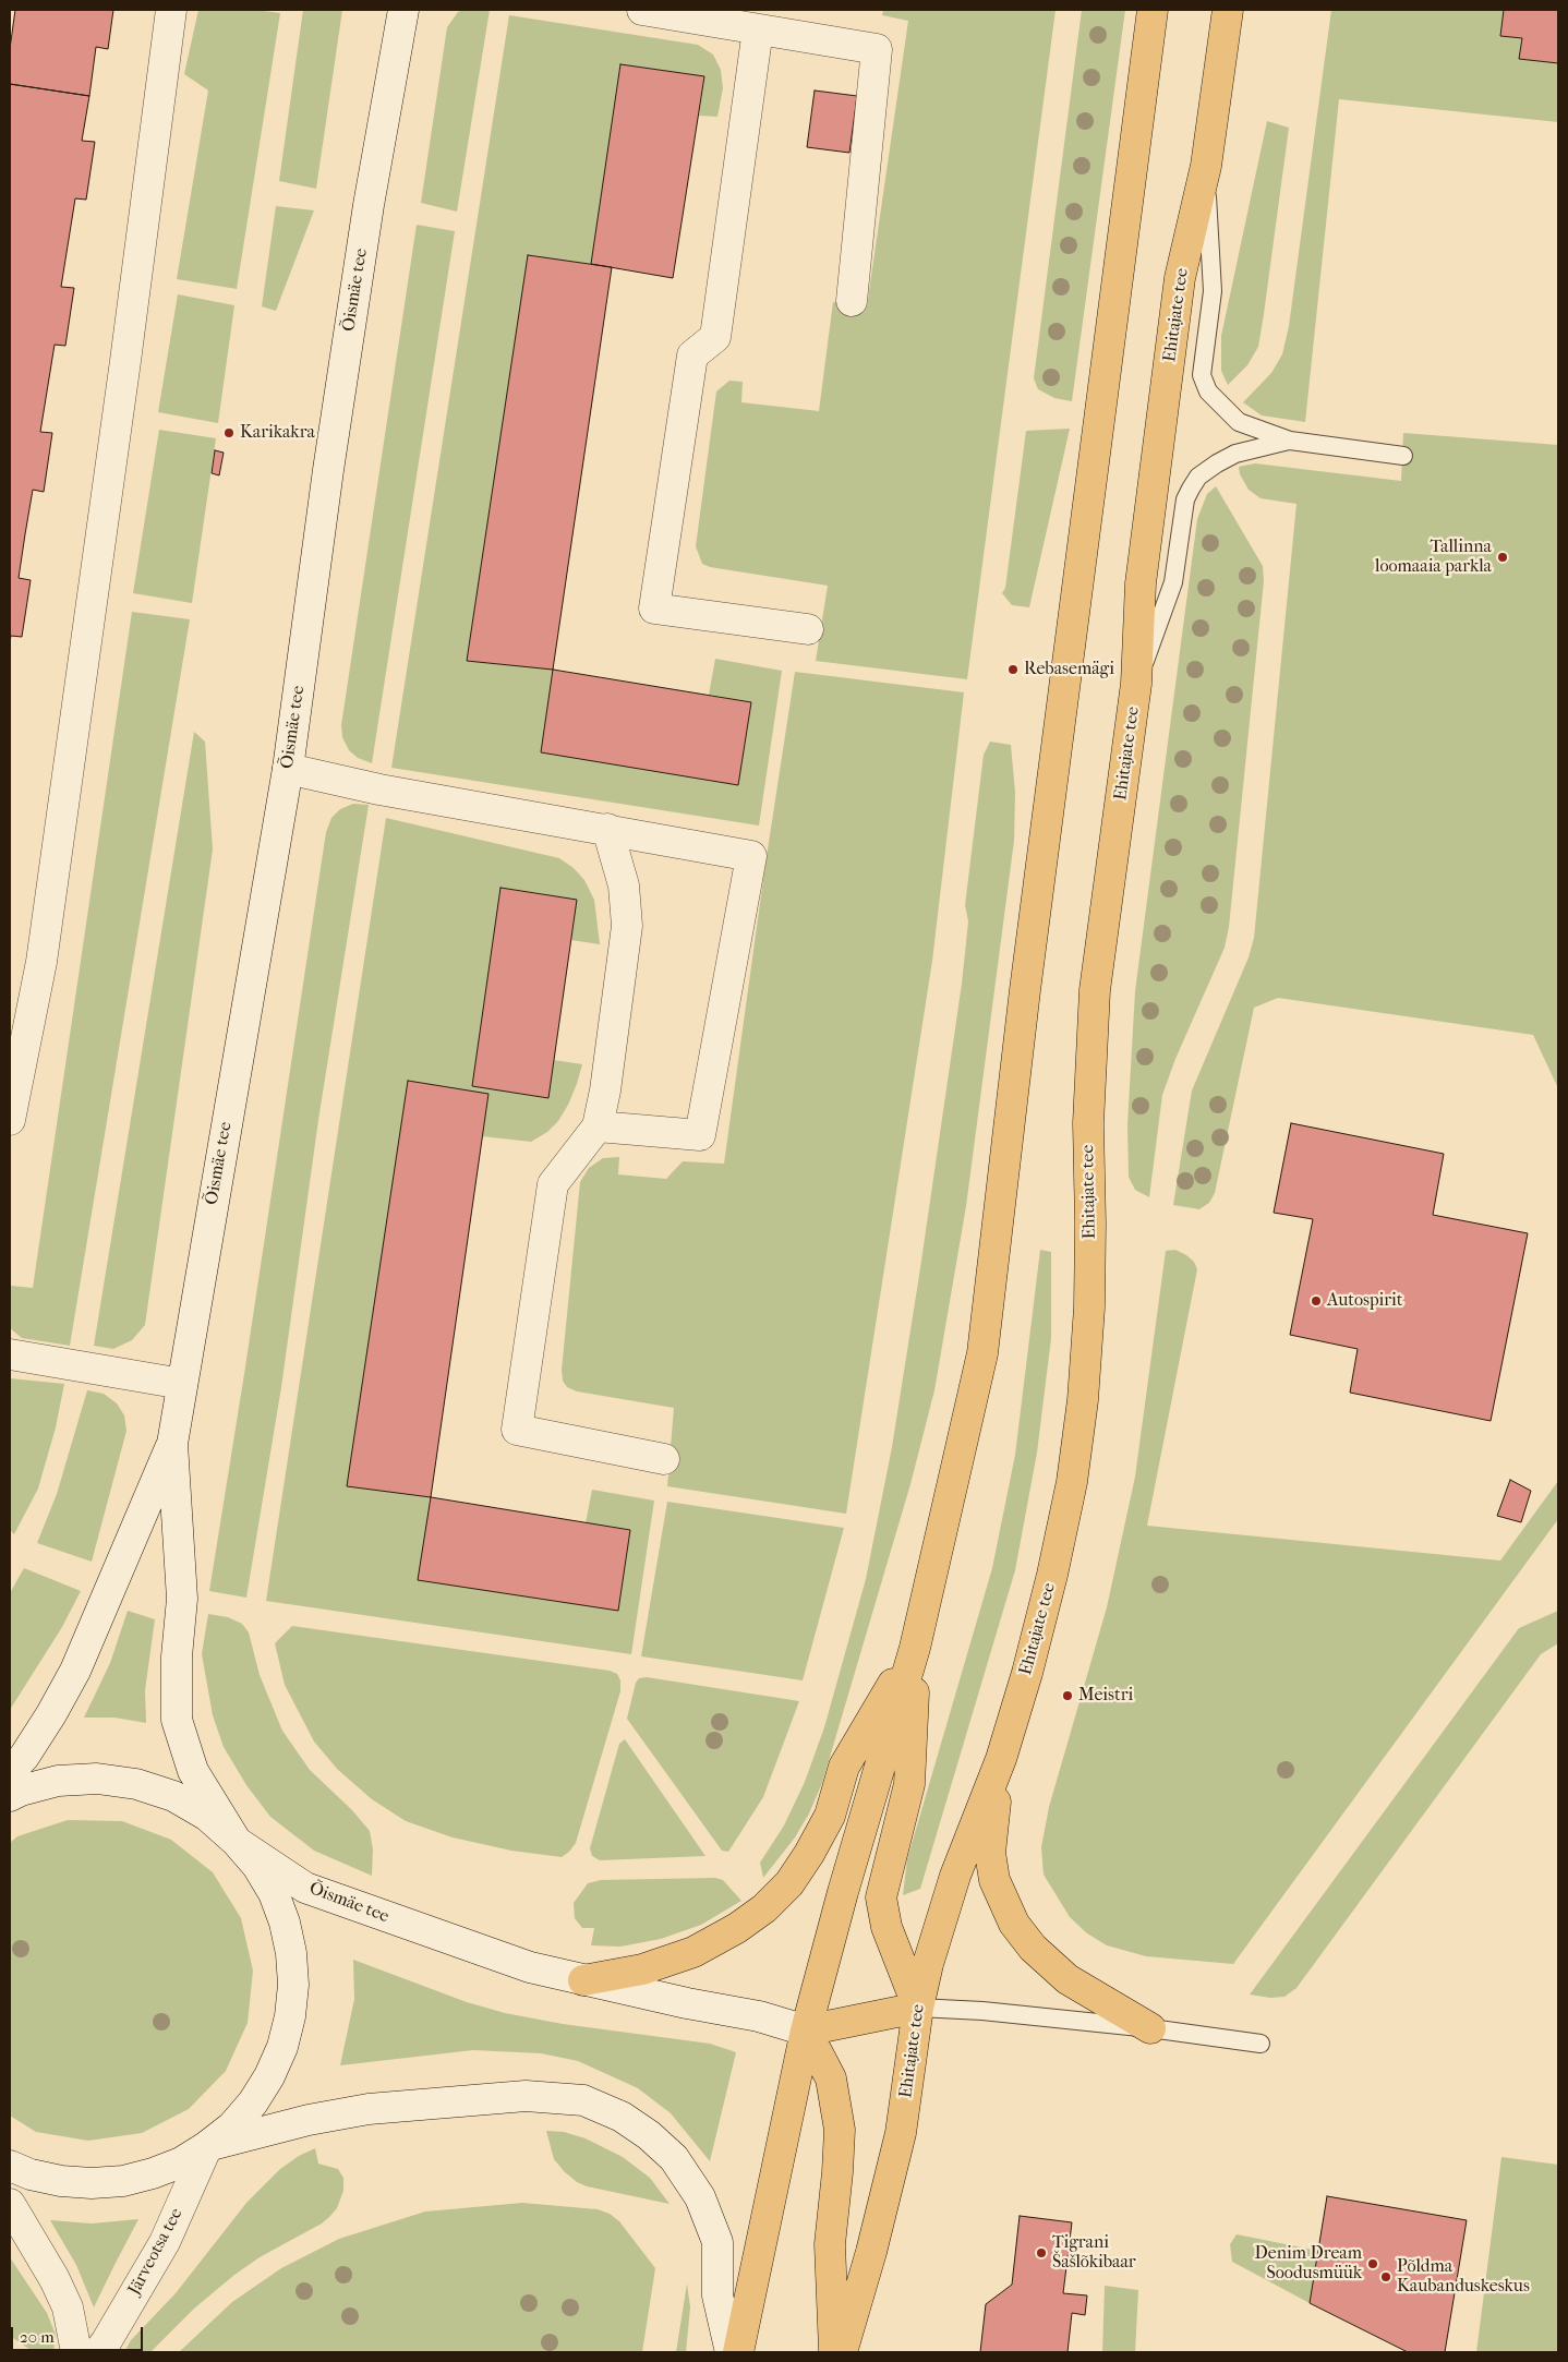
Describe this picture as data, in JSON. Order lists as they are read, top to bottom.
{
  "streets": {
    "main road": ["Ehitajate tee"],
    "street": ["Õismäe tee", "Järveotsa tee"]
  },
  "places": [
    "Karikakra",
    "Tallinna loomaaia parkla",
    "Rebasemägi",
    "Autospirit",
    "Meistri",
    "Tigrani Šašlõkibaar",
    "Denim Dream Soodusmüük",
    "Põldma Kaubanduskeskus"
  ],
  "scale_bar": "20 m"
}
